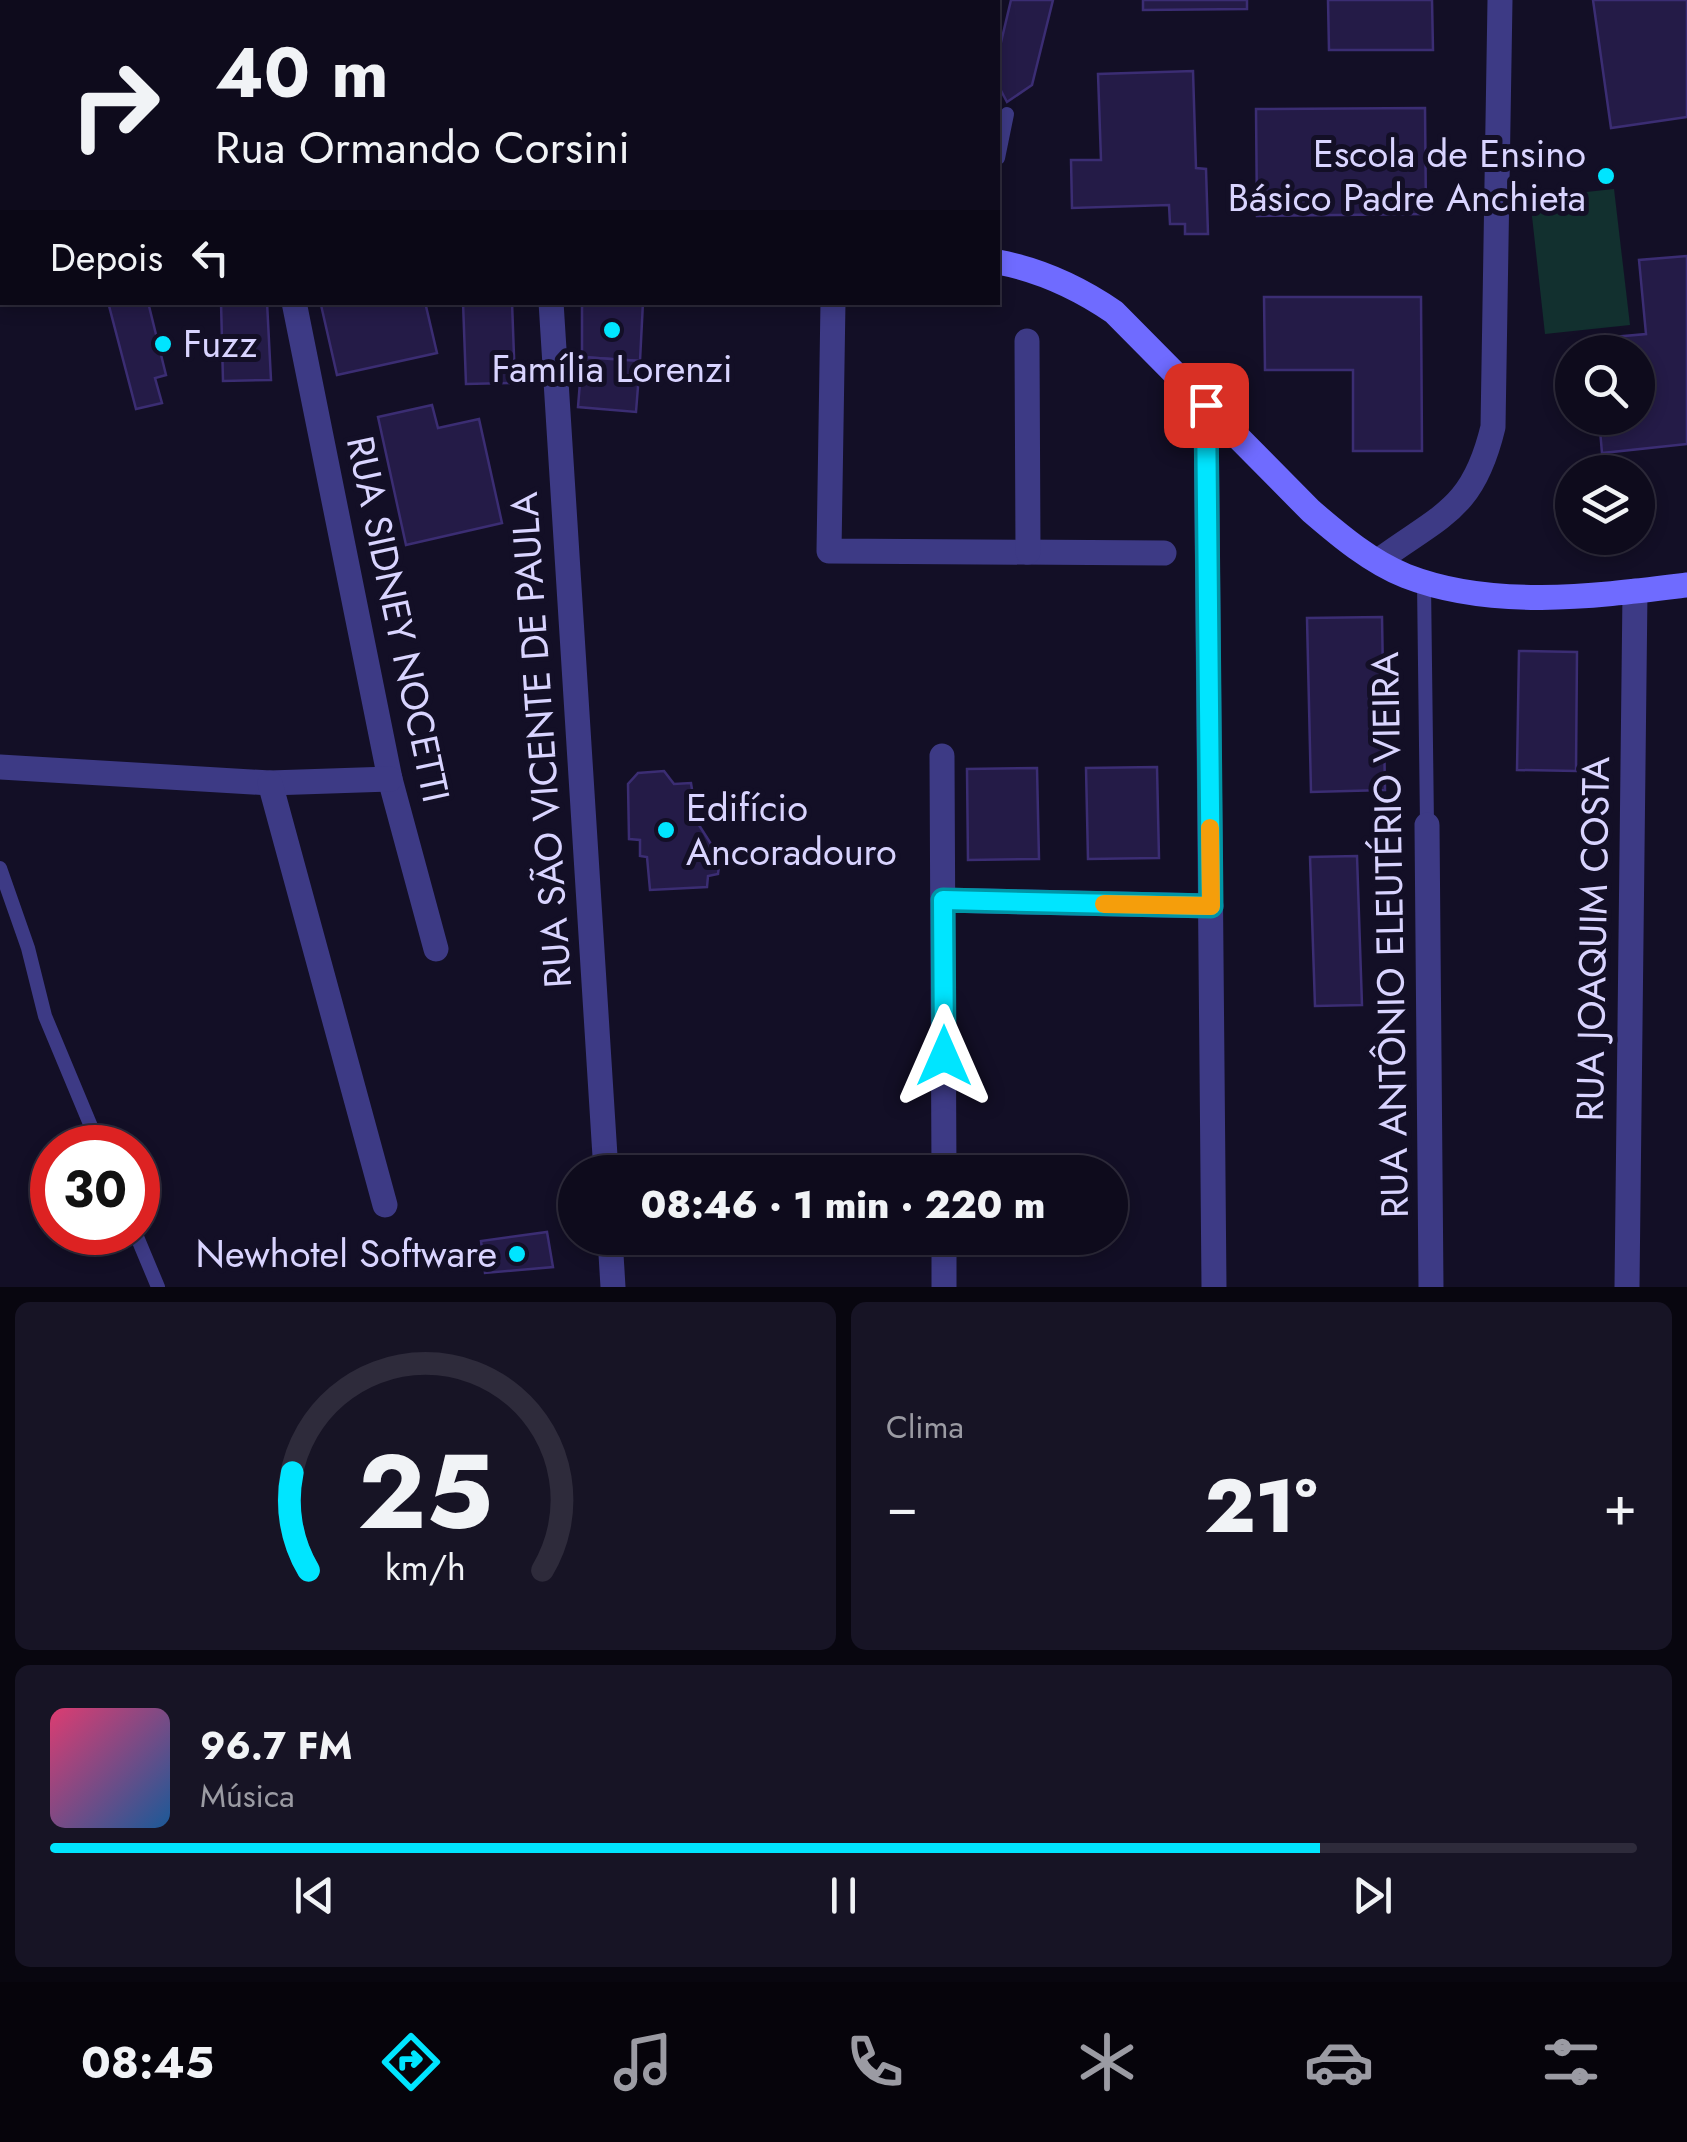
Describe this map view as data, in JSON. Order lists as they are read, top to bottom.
{
  "streets": {
    "street": [
      "RUA SIDNEY NOCETTI",
      "RUA SÃO VICENTE DE PAULA",
      "RUA ANTÔNIO ELEUTÉRIO VIEIRA",
      "RUA JOAQUIM COSTA"
    ]
  },
  "places": [
    "Escola de Ensino Básico Padre Anchieta",
    "Família Lorenzi",
    "Fuzz",
    "Edifício Ancoradouro",
    "Newhotel Software"
  ],
  "page": {
    "turn": ["40 m", "Rua Ormando Corsini"],
    "then": "Depois",
    "limit": "30",
    "trip": "08:46 · 1 min · 220 m",
    "tile": "Clima",
    "heat": ["−", "21°", "+"],
    "song": ["96.7 FM", "Música"],
    "tabs": "08:45",
    "gauge": ["25", "km/h"]
  }
}
